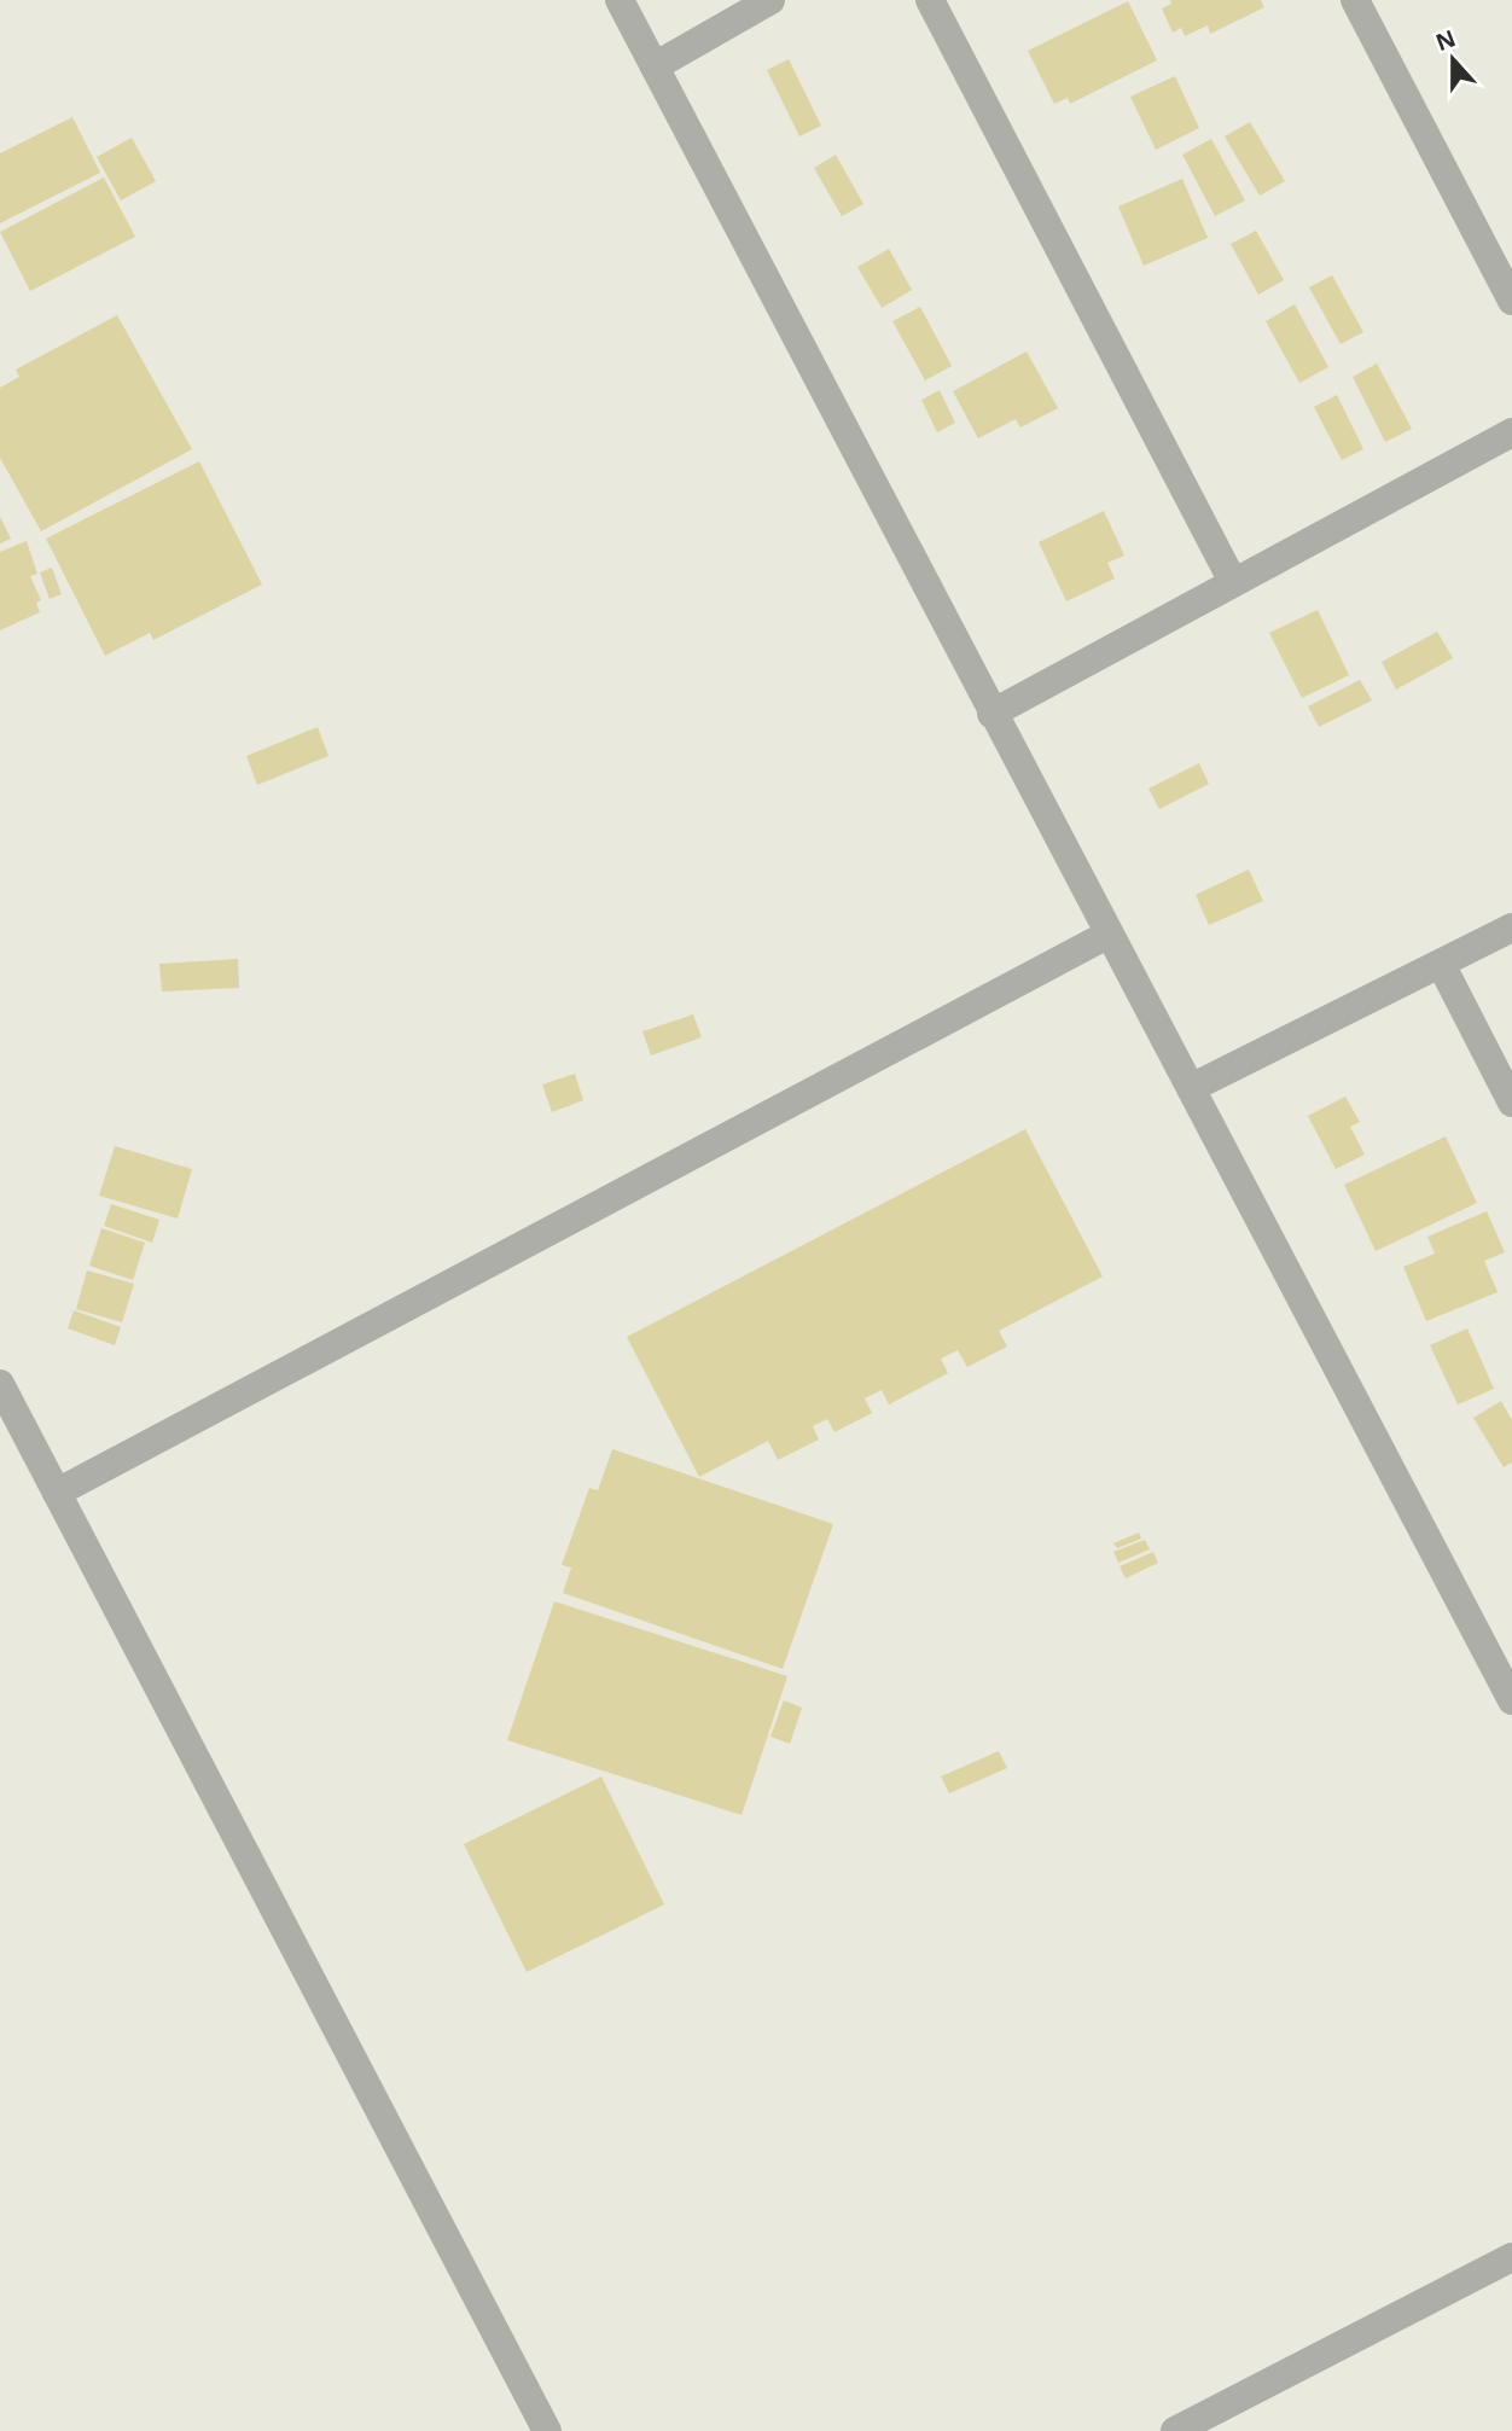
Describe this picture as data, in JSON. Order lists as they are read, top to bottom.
{
  "north": "top"
}
